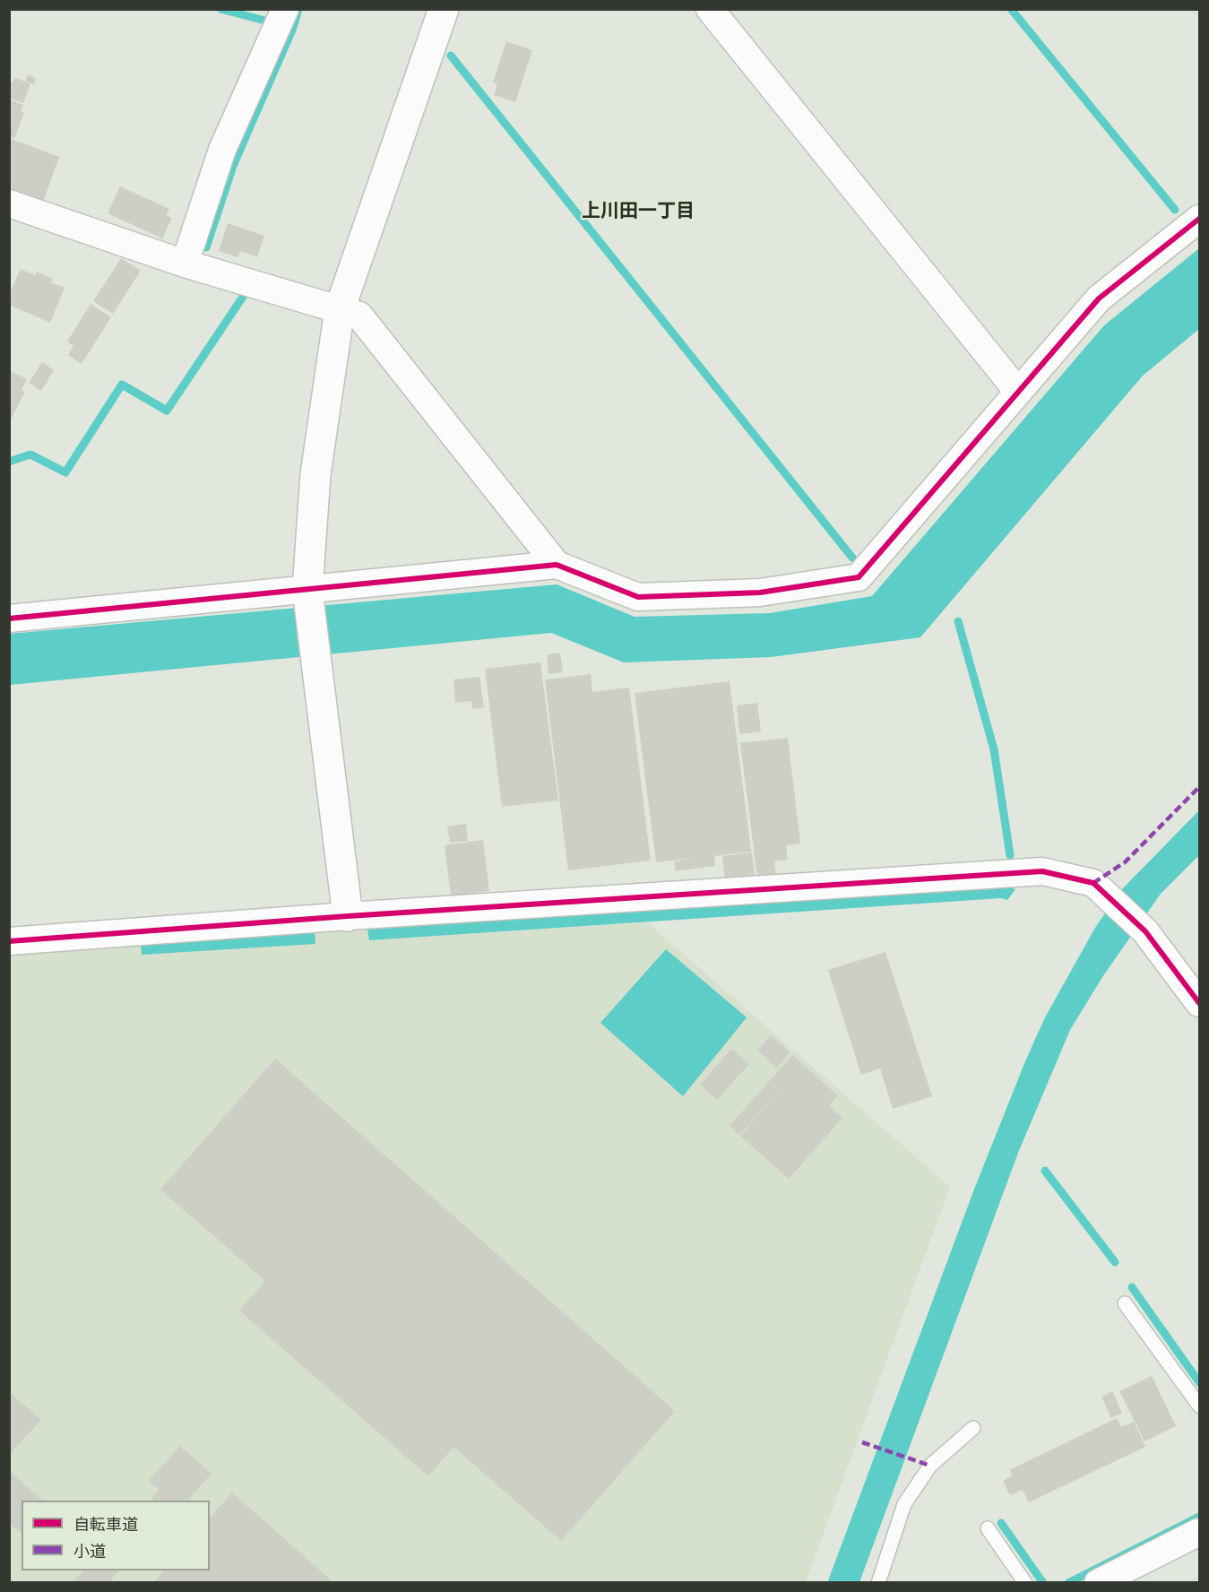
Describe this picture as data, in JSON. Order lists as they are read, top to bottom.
{
  "districts": ["上川田一丁目"],
  "legend": ["自転車道", "小道"]
}
